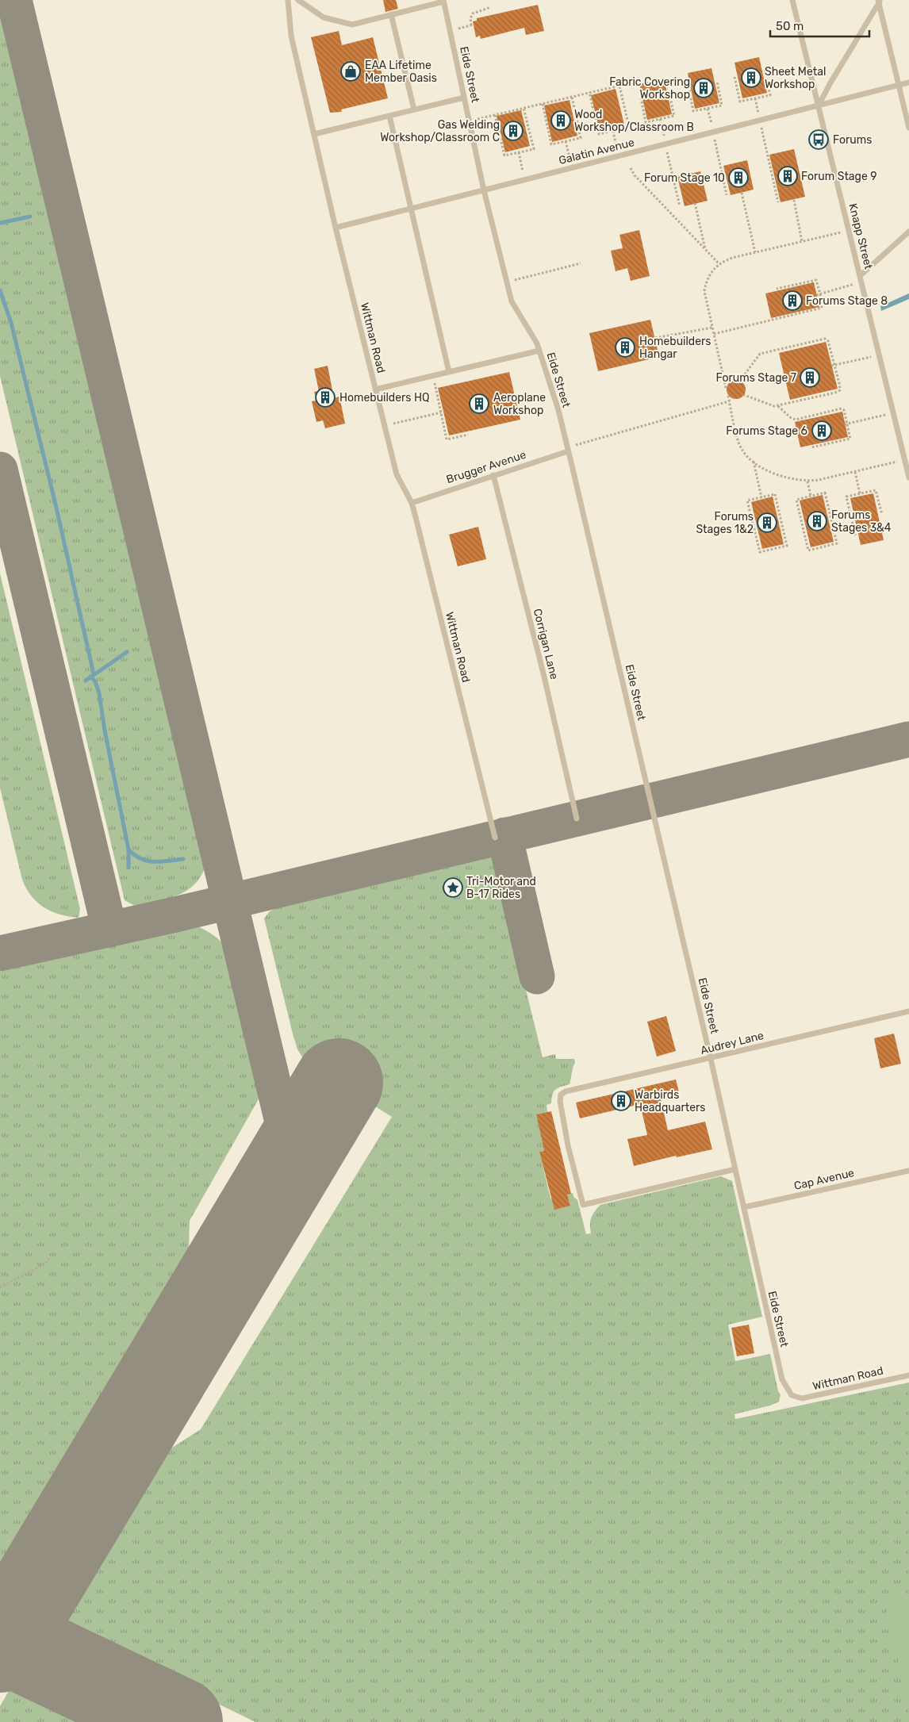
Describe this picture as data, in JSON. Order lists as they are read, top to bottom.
{
  "streets": {
    "lane": [
      "Eide Street",
      "Galatin Avenue",
      "Knapp Street",
      "Wittman Road",
      "Brugger Avenue",
      "Corrigan Lane",
      "Audrey Lane",
      "Cap Avenue"
    ]
  },
  "crossings": [
    ["Eide Street", "Galatin Avenue"],
    ["Eide Street", "Wittman Road"],
    ["Eide Street", "Brugger Avenue"],
    ["Eide Street", "Audrey Lane"],
    ["Eide Street", "Cap Avenue"],
    ["Galatin Avenue", "Knapp Street"],
    ["Galatin Avenue", "Wittman Road"],
    ["Wittman Road", "Brugger Avenue"],
    ["Brugger Avenue", "Corrigan Lane"]
  ],
  "places": {
    "shop": ["EAA Lifetime Member Oasis"],
    "building": [
      "Sheet Metal Workshop",
      "Fabric Covering Workshop",
      "Wood Workshop/Classroom B",
      "Gas Welding Workshop/Classroom C",
      "Forum Stage 9",
      "Forum Stage 10",
      "Forums Stage 8",
      "Homebuilders Hangar",
      "Forums Stage 7",
      "Homebuilders HQ",
      "Aeroplane Workshop",
      "Forums Stage 6",
      "Forums Stages 3&4",
      "Forums Stages 1&2",
      "Warbirds Headquarters"
    ],
    "bus stop": ["Forums"],
    "place": ["Tri-Motor and B-17 Rides"]
  },
  "scale_bar": "50 m"
}
